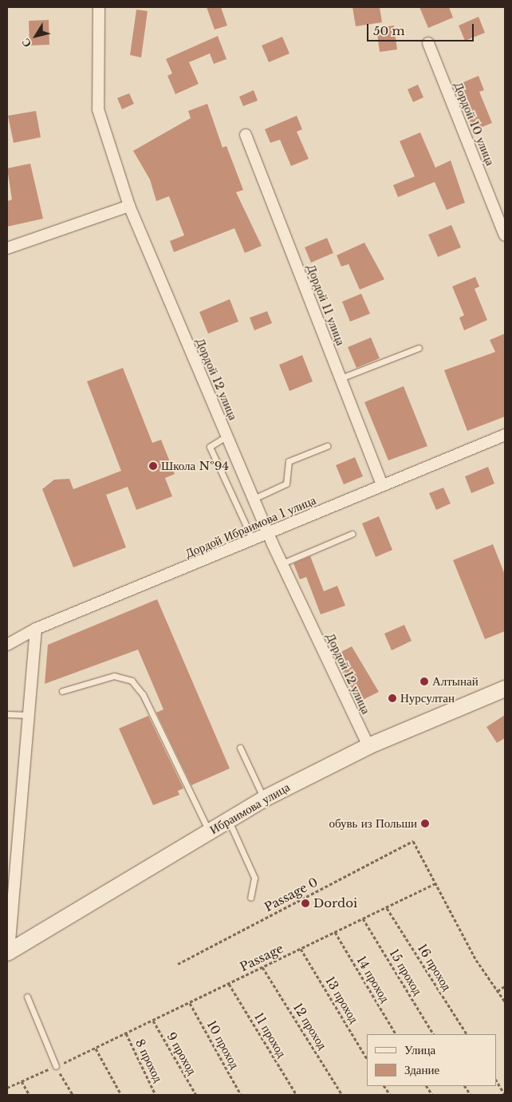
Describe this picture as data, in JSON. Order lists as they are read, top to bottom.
{
  "streets": {
    "main road": ["Ибраимова улица"],
    "street": [
      "Дордой 10 улица",
      "Дордой 11 улица",
      "Дордой 12 улица",
      "Дордой Ибраимова 1 улица"
    ],
    "path": [
      "Passage 0",
      "Passage",
      "16 проход",
      "15 проход",
      "14 проход",
      "13 проход",
      "12 проход",
      "11 проход",
      "10 проход",
      "9 проход",
      "8 проход"
    ]
  },
  "crossings": [
    ["Дордой 11 улица", "Дордой Ибраимова 1 улица"],
    ["Дордой 12 улица", "Дордой Ибраимова 1 улица"],
    ["Дордой 12 улица", "Ибраимова улица"],
    ["Passage 0", "Passage"],
    ["Passage", "16 проход"],
    ["Passage", "15 проход"],
    ["Passage", "14 проход"],
    ["Passage", "13 проход"],
    ["Passage", "12 проход"],
    ["Passage", "11 проход"],
    ["Passage", "10 проход"],
    ["Passage", "9 проход"],
    ["Passage", "8 проход"]
  ],
  "places": [
    "Школа №94",
    "Алтынай",
    "Нурсултан",
    "обувь из Польши",
    "Dordoi"
  ],
  "legend": ["Улица", "Здание"],
  "scale_bar": "50 m",
  "north": "bottom left"
}
